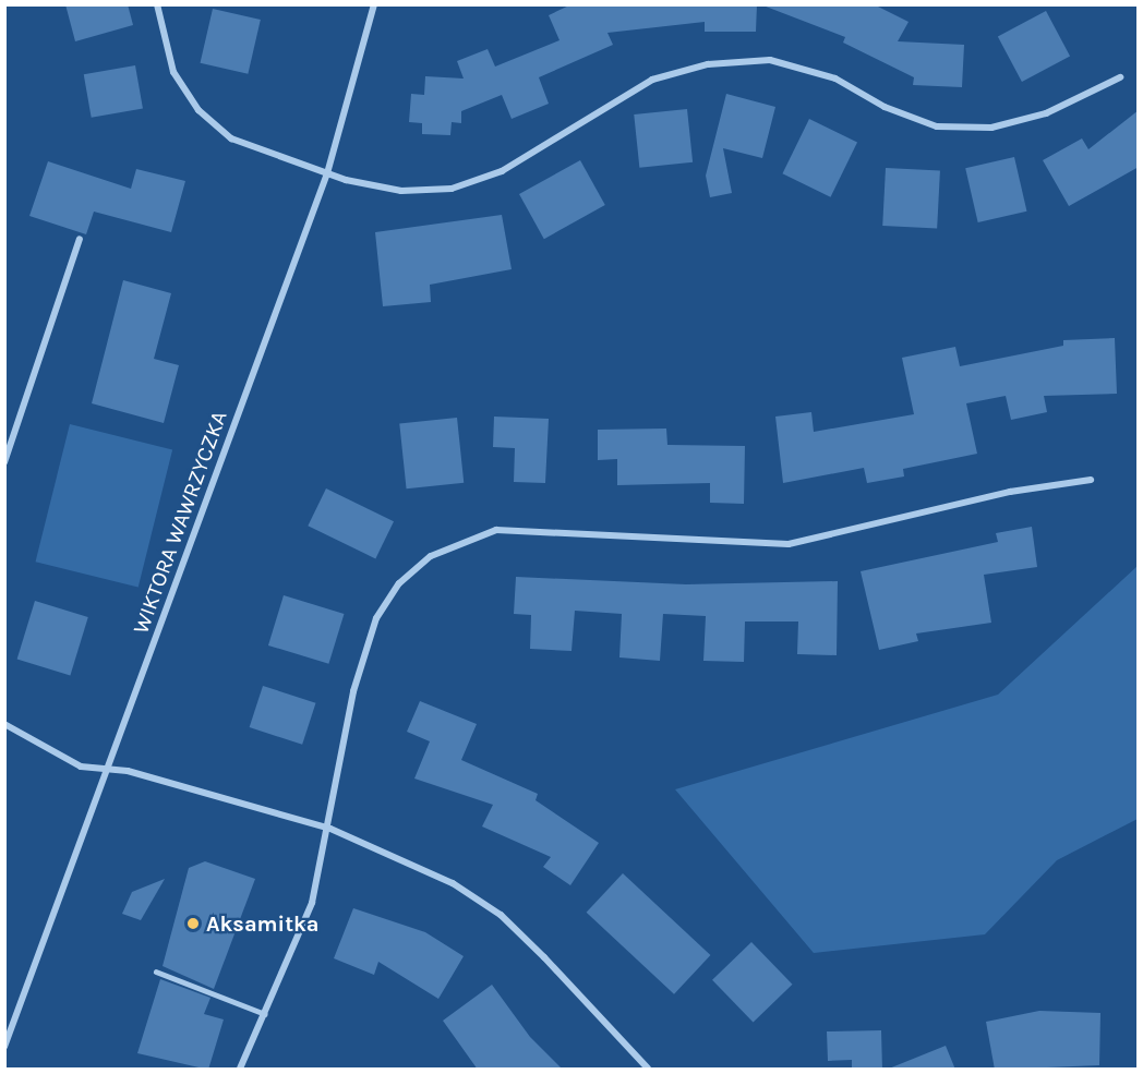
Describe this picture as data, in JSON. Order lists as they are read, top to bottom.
{
  "streets": {
    "street": ["WIKTORA WAWRZYCZKA"]
  },
  "places": ["Aksamitka"]
}
